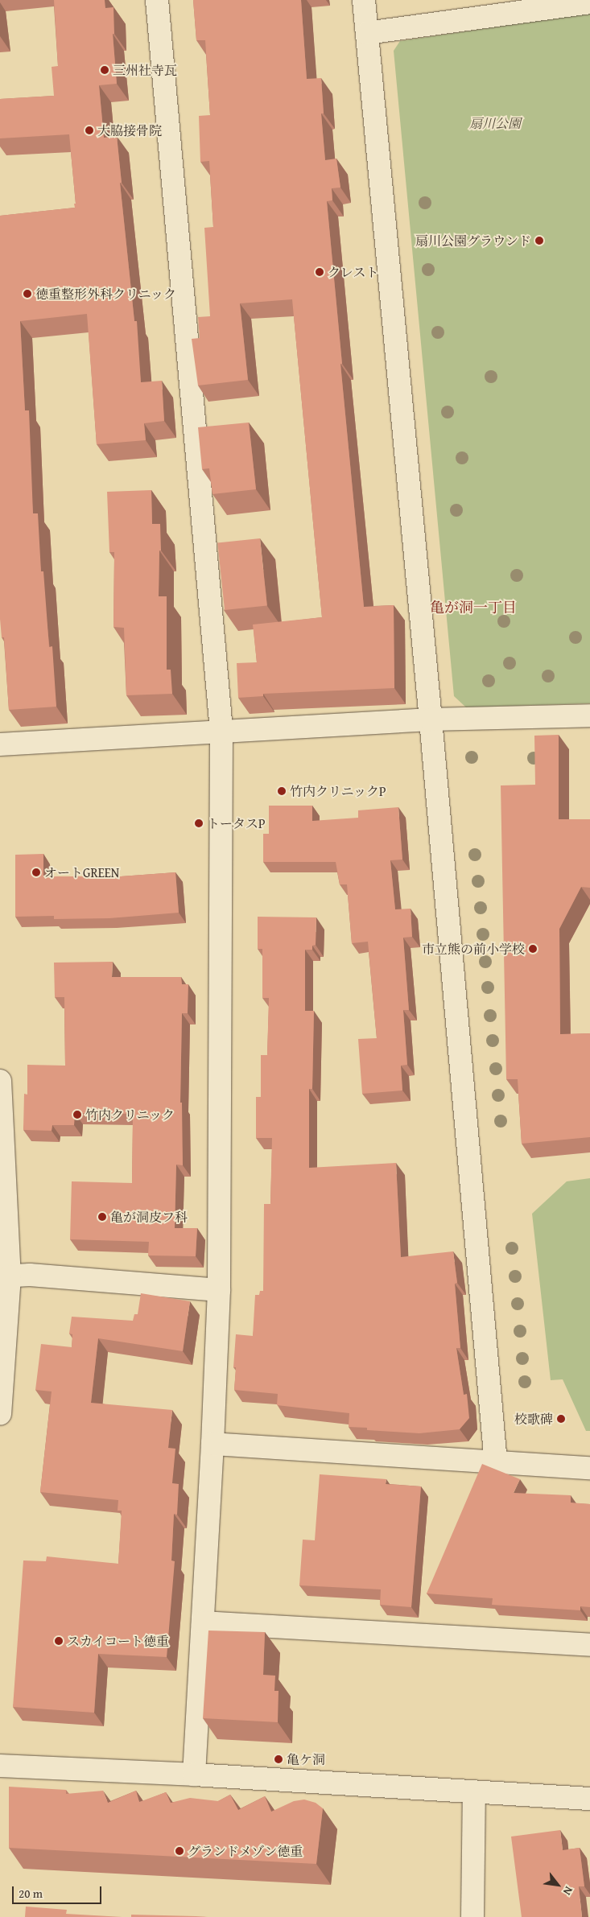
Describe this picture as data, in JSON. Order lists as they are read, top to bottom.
{
  "districts": ["亀が洞一丁目"],
  "parks": ["扇川公園"],
  "places": [
    "三州社寺瓦",
    "大脇接骨院",
    "扇川公園グラウンド",
    "クレスト",
    "徳重整形外科クリニック",
    "竹内クリニックP",
    "トータスP",
    "オートGREEN",
    "市立熊の前小学校",
    "竹内クリニック",
    "亀が洞皮フ科",
    "校歌碑",
    "スカイコート徳重",
    "亀ケ洞",
    "グランドメゾン徳重"
  ],
  "scale_bar": "20 m",
  "north": "bottom right"
}
